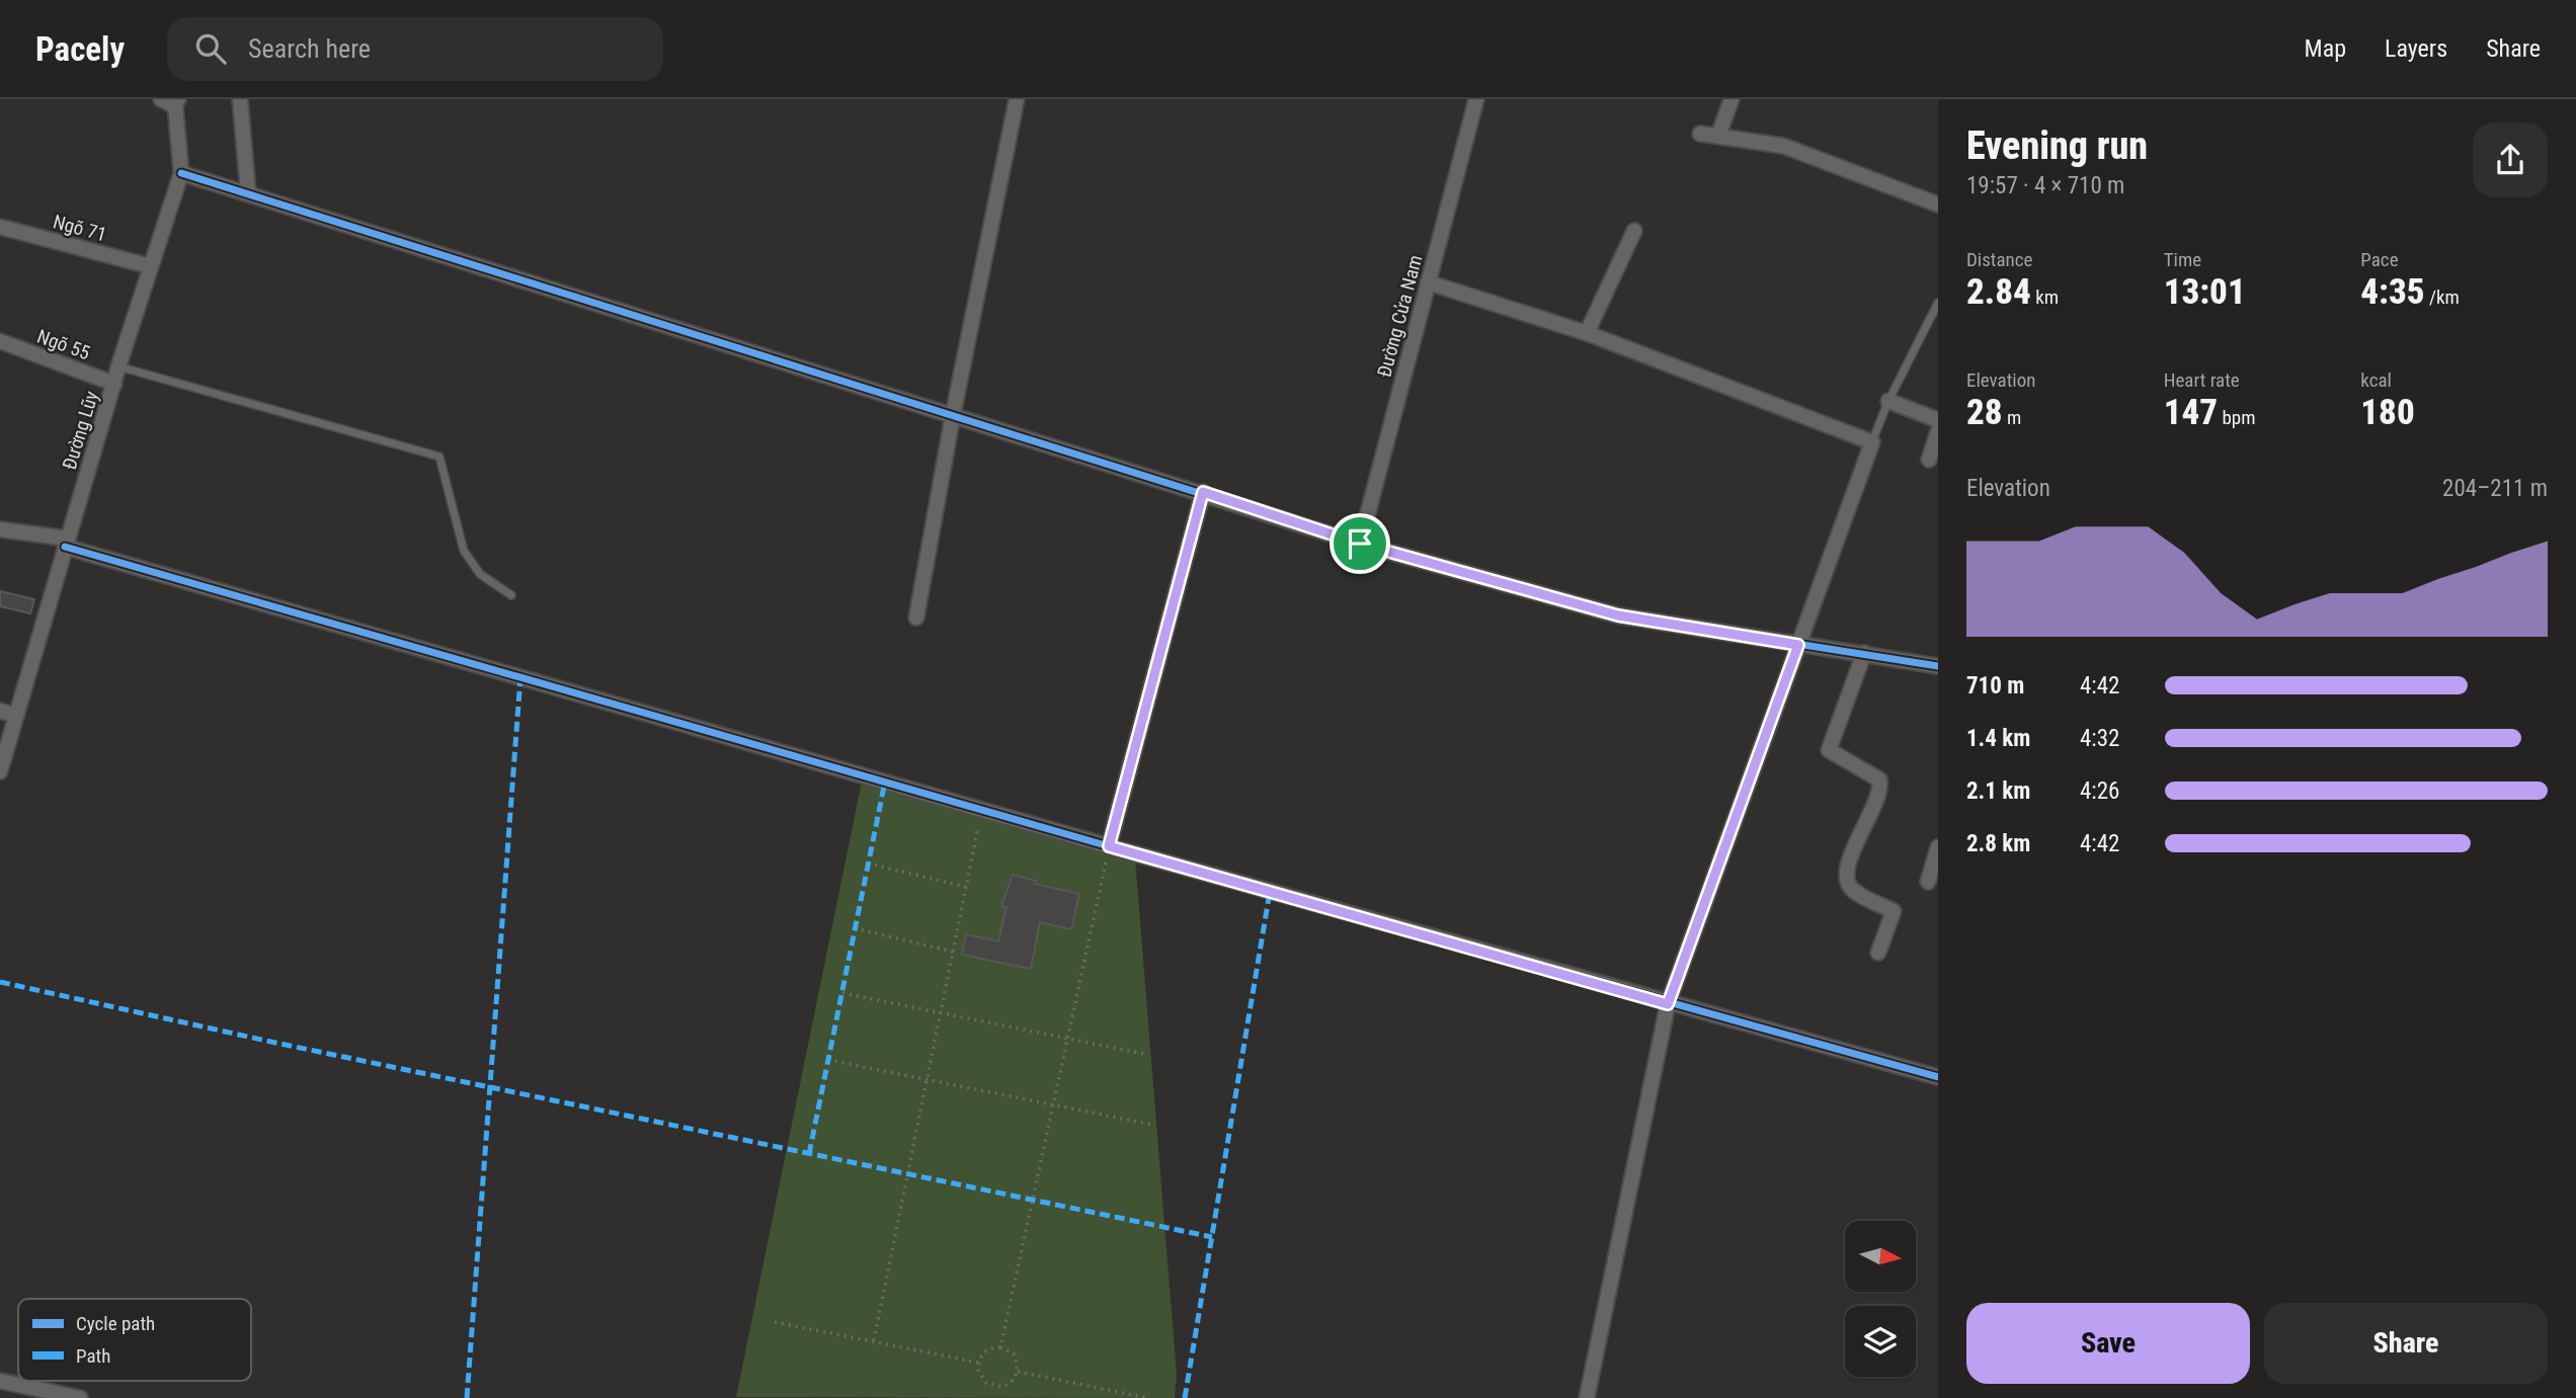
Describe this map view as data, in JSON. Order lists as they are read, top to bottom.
{
  "streets": {
    "street": [
      "Ngõ 71",
      "Đường Cửa Nam",
      "Ngõ 55",
      "Đường Lũy"
    ]
  },
  "crossings": [
    ["Ngõ 71", "Đường Lũy"],
    ["Ngõ 55", "Đường Lũy"]
  ],
  "legend": ["Cycle path", "Path"],
  "north": "right",
  "page": {
    "header": "Pacely",
    "search": "Search here",
    "nav": ["Map", "Layers", "Share"],
    "heading": ["Evening run", "19:57 · 4 × 710 m"],
    "stats": [
      ["Distance", "2.84 km"],
      ["Time", "13:01"],
      ["Pace", "4:35 /km"],
      ["Elevation", "28 m"],
      ["Heart rate", "147 bpm"],
      ["kcal", "180"]
    ],
    "chart": ["Elevation", "204–211 m"],
    "list": [
      {
        "name": "710 m",
        "note": "4:42"
      },
      {
        "name": "1.4 km",
        "note": "4:32"
      },
      {
        "name": "2.1 km",
        "note": "4:26"
      },
      {
        "name": "2.8 km",
        "note": "4:42"
      }
    ],
    "buttons": ["Save", "Share"]
  }
}
